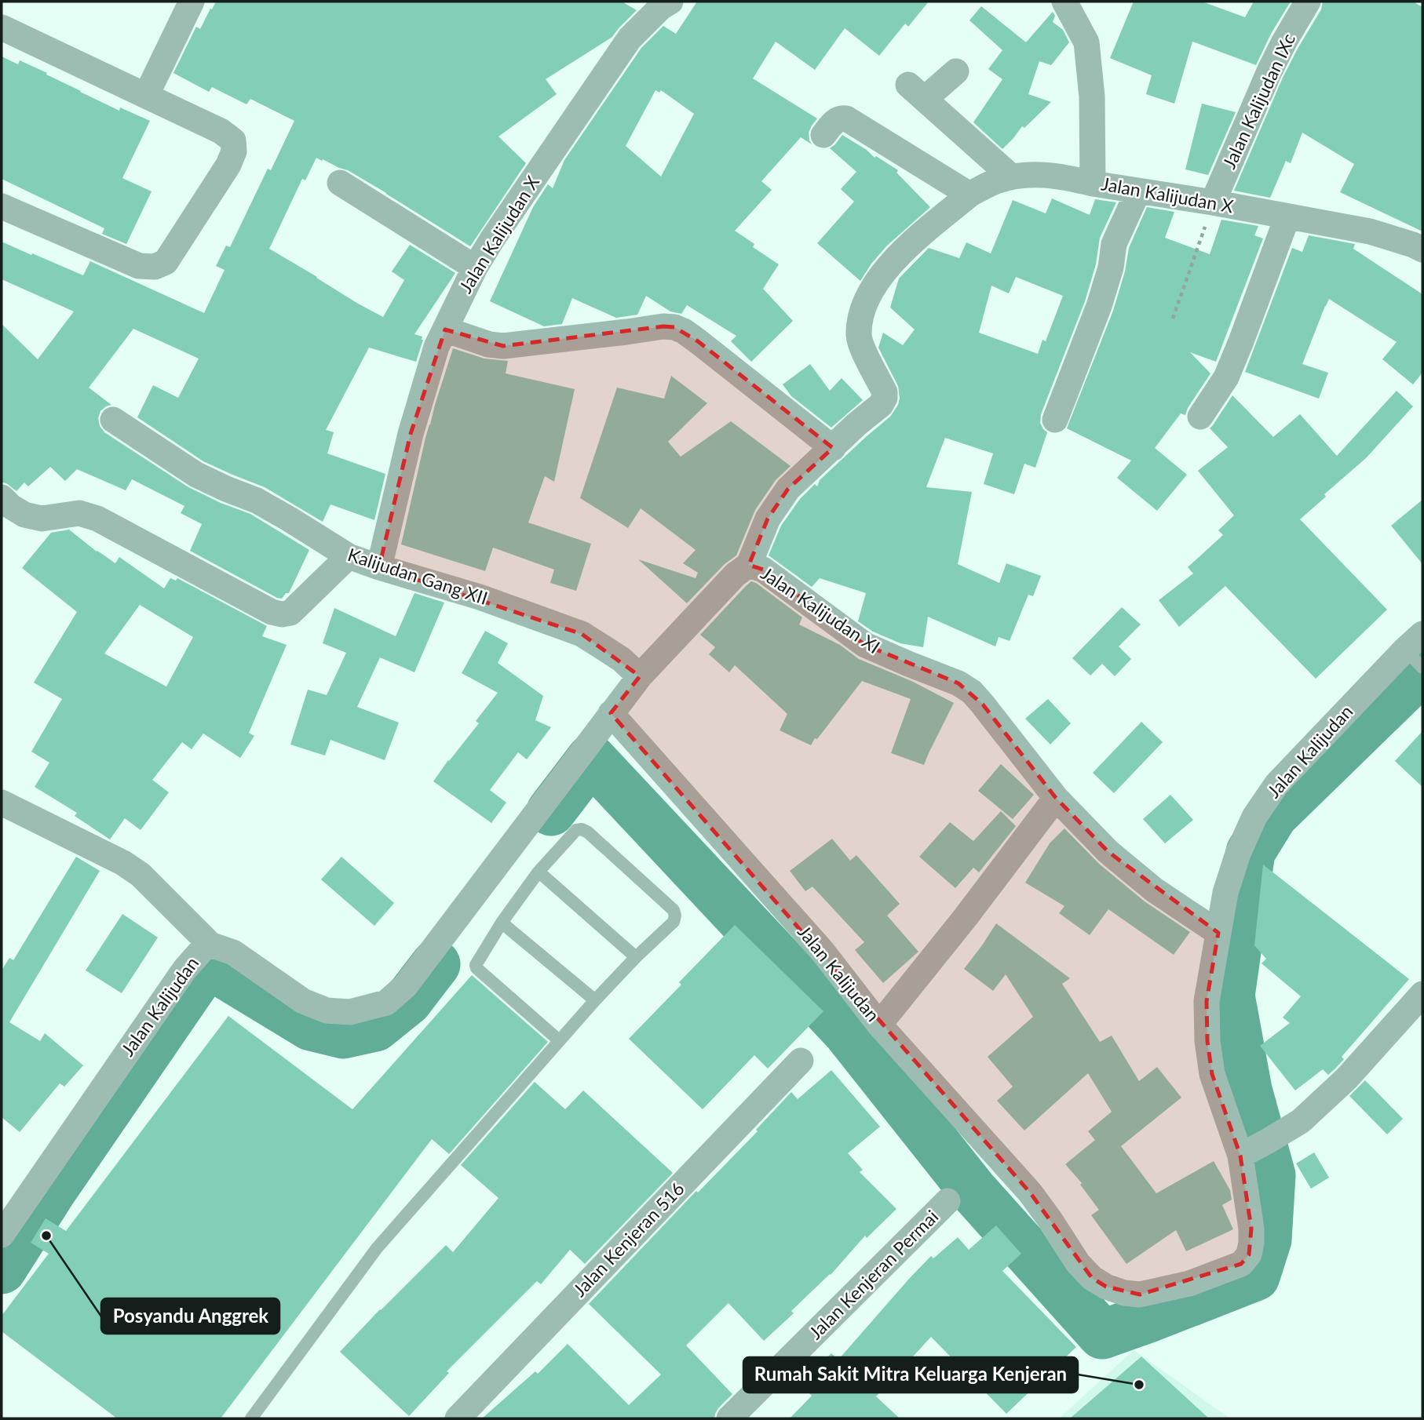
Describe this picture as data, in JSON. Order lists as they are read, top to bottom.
{
  "streets": {
    "street": [
      "Jalan Kalijudan IXc",
      "Jalan Kalijudan X",
      "Kalijudan Gang XII",
      "Jalan Kalijudan XI",
      "Jalan Kalijudan",
      "Jalan Kenjeran 516",
      "Jalan Kenjeran Permai"
    ]
  },
  "crossings": [
    ["Jalan Kalijudan IXc", "Jalan Kalijudan X"],
    ["Jalan Kalijudan X", "Kalijudan Gang XII"],
    ["Kalijudan Gang XII", "Jalan Kalijudan XI"],
    ["Jalan Kalijudan XI", "Jalan Kalijudan"]
  ],
  "places": ["Posyandu Anggrek", "Rumah Sakit Mitra Keluarga Kenjeran"]
}
